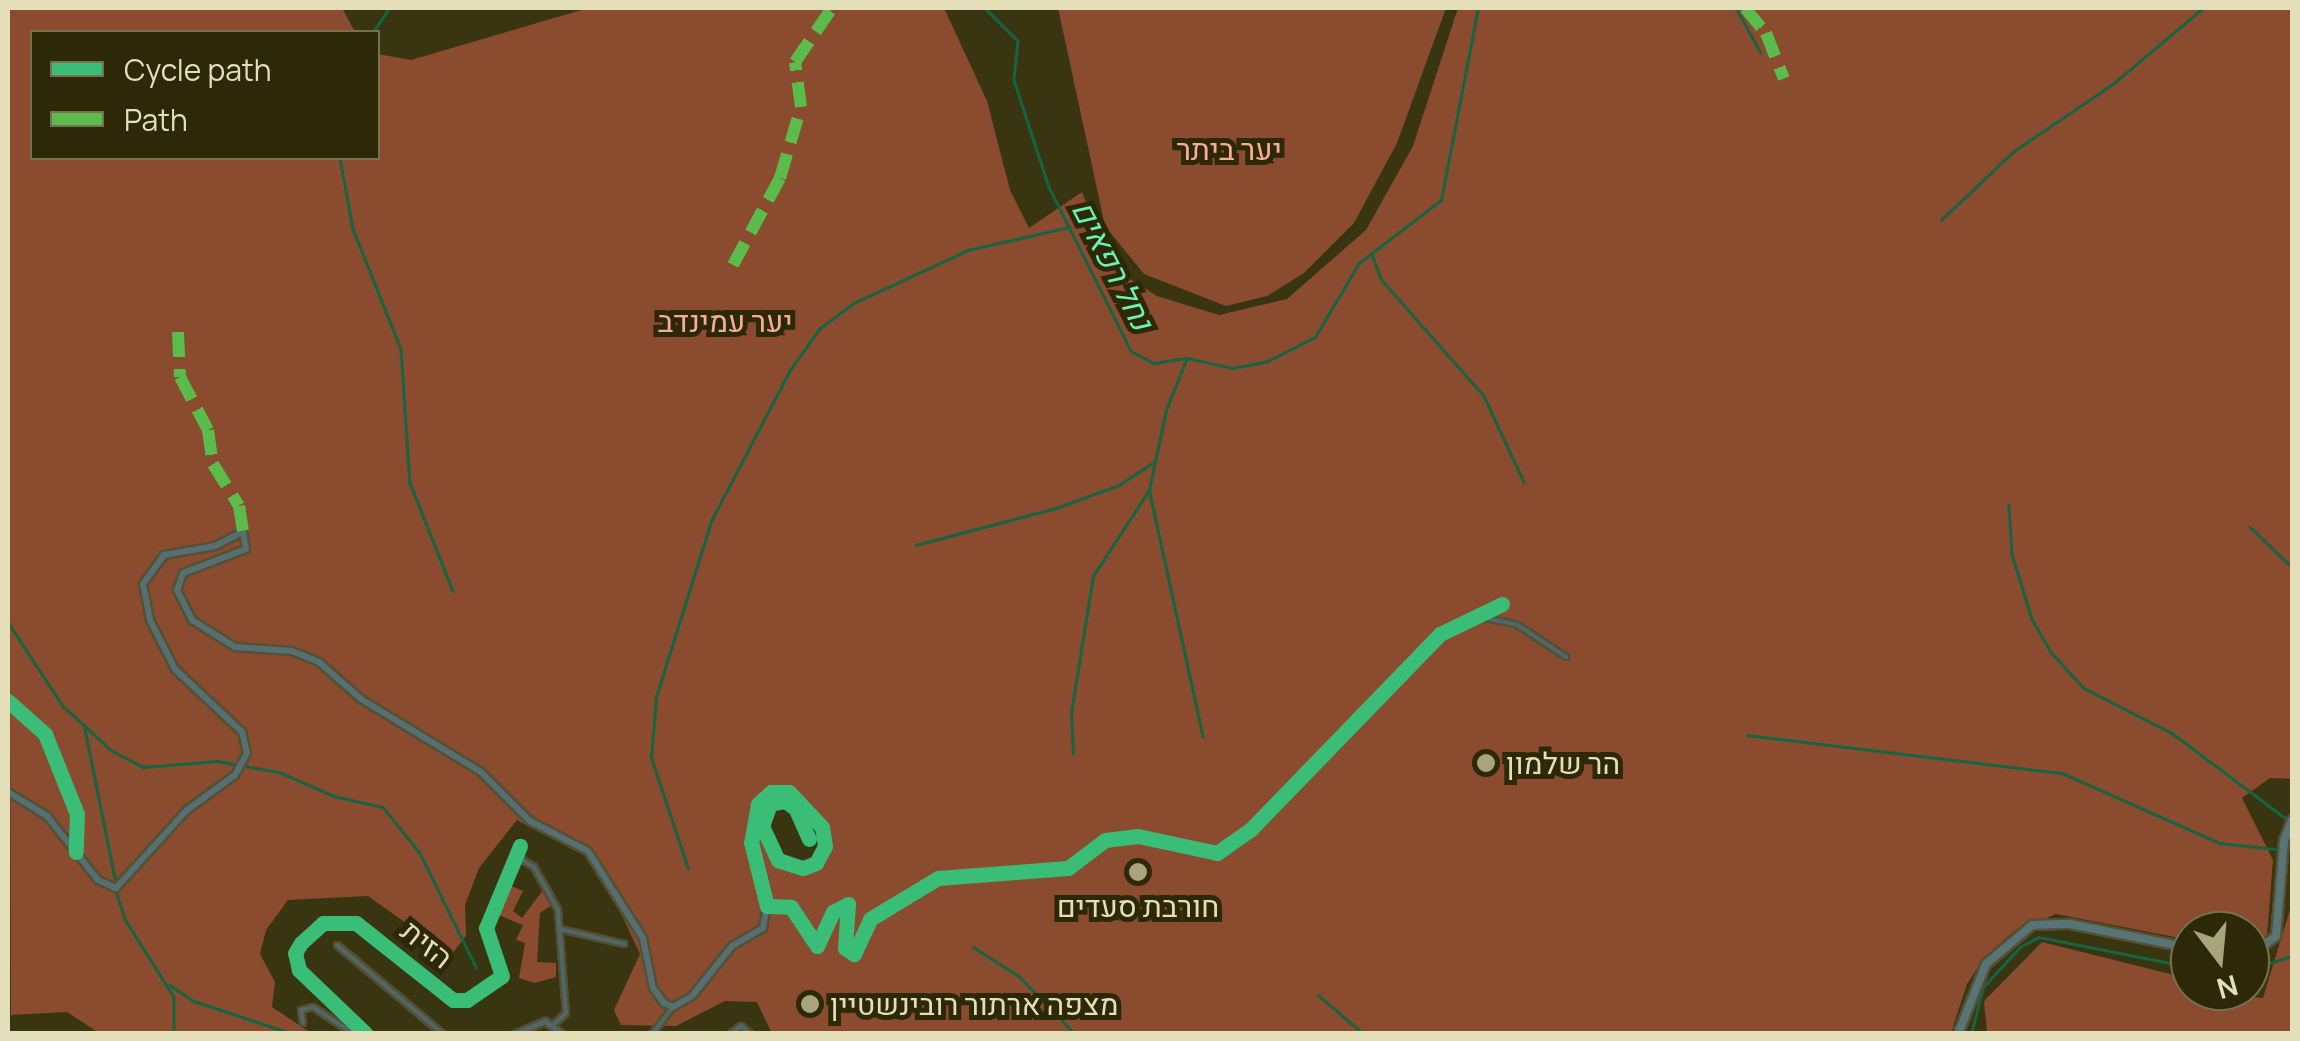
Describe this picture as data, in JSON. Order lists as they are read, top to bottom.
{
  "streets": {
    "street": ["הזית"]
  },
  "water": ["נחל רפאים"],
  "parks": ["יער ביתר", "יער עמינדב"],
  "places": ["הר שלמון", "חורבת סעדים", "מצפה ארתור רובינשטיין"],
  "legend": ["Cycle path", "Path"],
  "north": "bottom"
}
